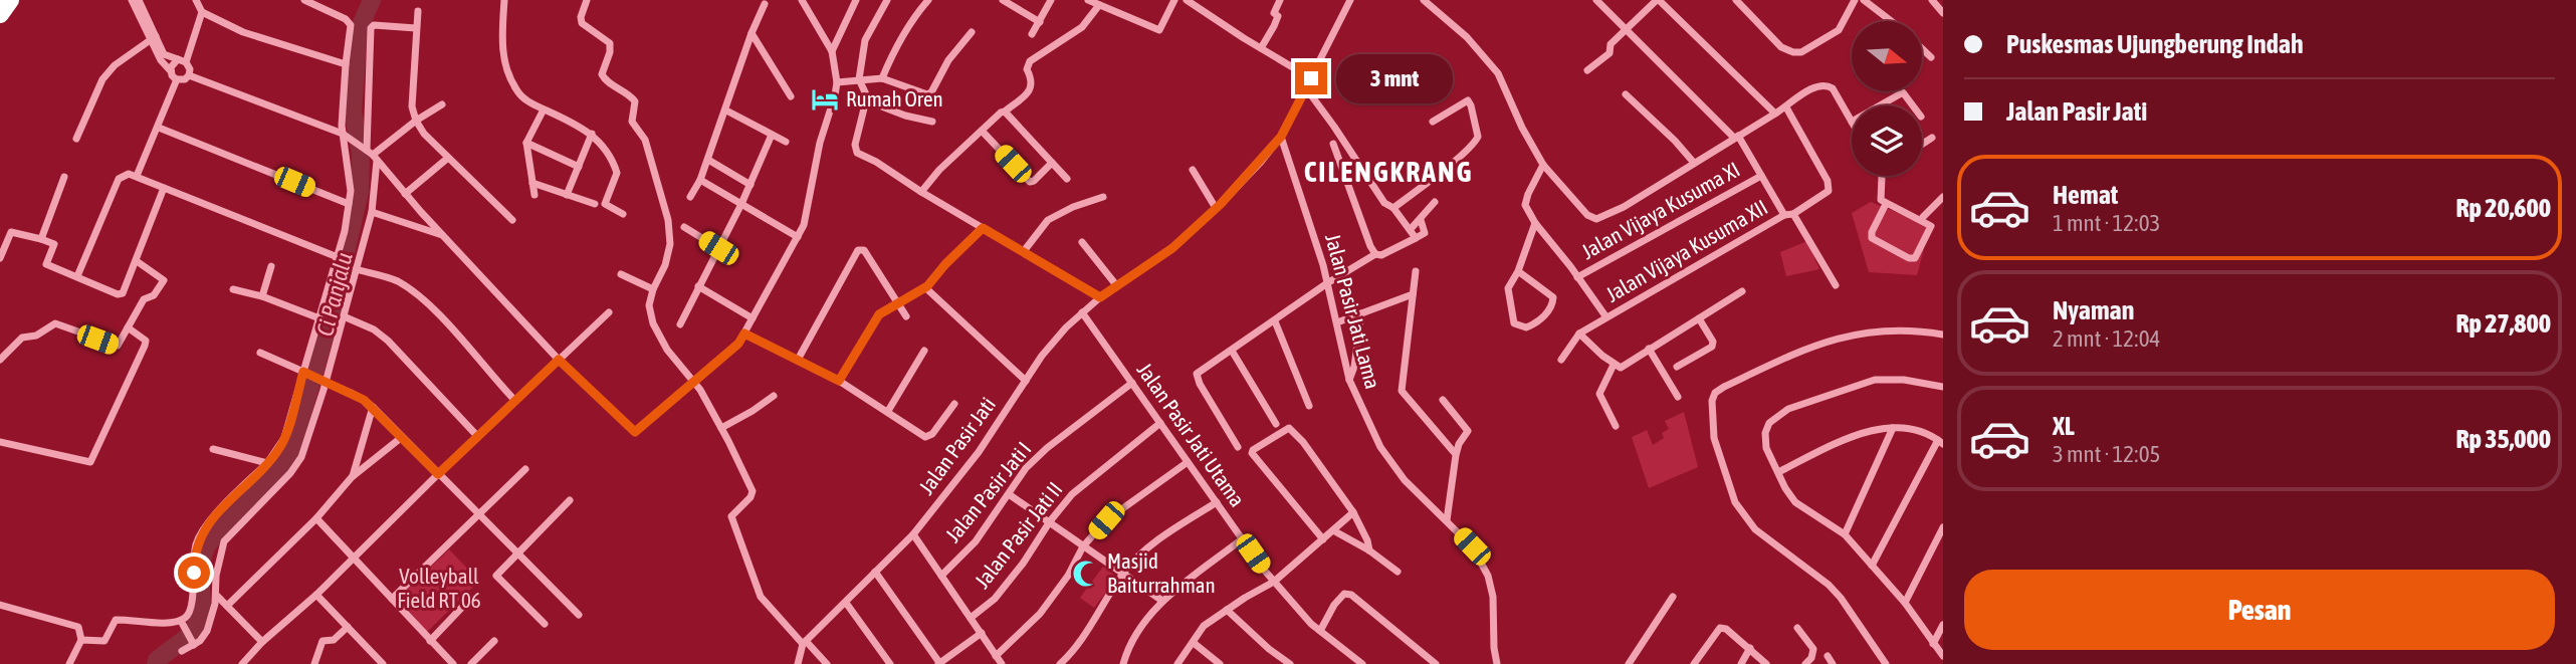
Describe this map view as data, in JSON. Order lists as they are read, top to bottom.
{
  "streets": {
    "street": [
      "Jalan Vijaya Kusuma XI",
      "Jalan Vijaya Kusuma XII",
      "Jalan Pasir Jati Lama",
      "Jalan Pasir Jati Utama",
      "Jalan Pasir Jati",
      "Jalan Pasir Jati I",
      "Jalan Pasir Jati II"
    ]
  },
  "crossings": [
    ["Jalan Pasir Jati Utama", "Jalan Pasir Jati"],
    ["Jalan Pasir Jati Utama", "Jalan Pasir Jati I"],
    ["Jalan Pasir Jati Utama", "Jalan Pasir Jati II"]
  ],
  "districts": ["CILENGKRANG"],
  "water": ["Ci Panjalu"],
  "parks": ["Volleyball Field RT 06"],
  "places": {
    "hotel": ["Rumah Oren"],
    "mosque": ["Masjid Baiturrahman"]
  },
  "north": "right",
  "page": {
    "banner": ["Puskesmas Ujungberung Indah", "Jalan Pasir Jati"],
    "bubble": "3 mnt",
    "list": [
      {
        "name": "Hemat",
        "note": "1 mnt · 12:03",
        "value": "Rp 20,600"
      },
      {
        "name": "Nyaman",
        "note": "2 mnt · 12:04",
        "value": "Rp 27,800"
      },
      {
        "name": "XL",
        "note": "3 mnt · 12:05",
        "value": "Rp 35,000"
      }
    ],
    "buttons": "Pesan"
  }
}
